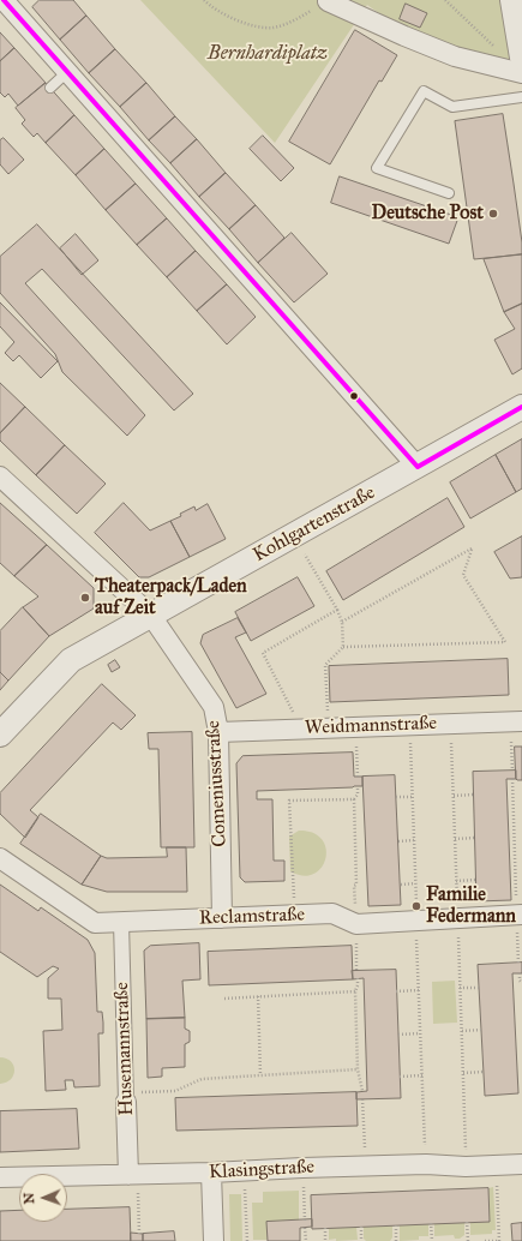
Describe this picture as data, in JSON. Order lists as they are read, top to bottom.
{
  "streets": {
    "street": [
      "Kohlgartenstraße",
      "Weidmannstraße",
      "Comeniusstraße",
      "Reclamstraße",
      "Husemannstraße",
      "Klasingstraße"
    ]
  },
  "crossings": [
    ["Kohlgartenstraße", "Comeniusstraße"],
    ["Weidmannstraße", "Comeniusstraße"],
    ["Comeniusstraße", "Reclamstraße"],
    ["Reclamstraße", "Husemannstraße"],
    ["Husemannstraße", "Klasingstraße"]
  ],
  "parks": ["Bernhardiplatz"],
  "places": ["Deutsche Post", "Theaterpack/Laden auf Zeit", "Familie Federmann"],
  "north": "left"
}
